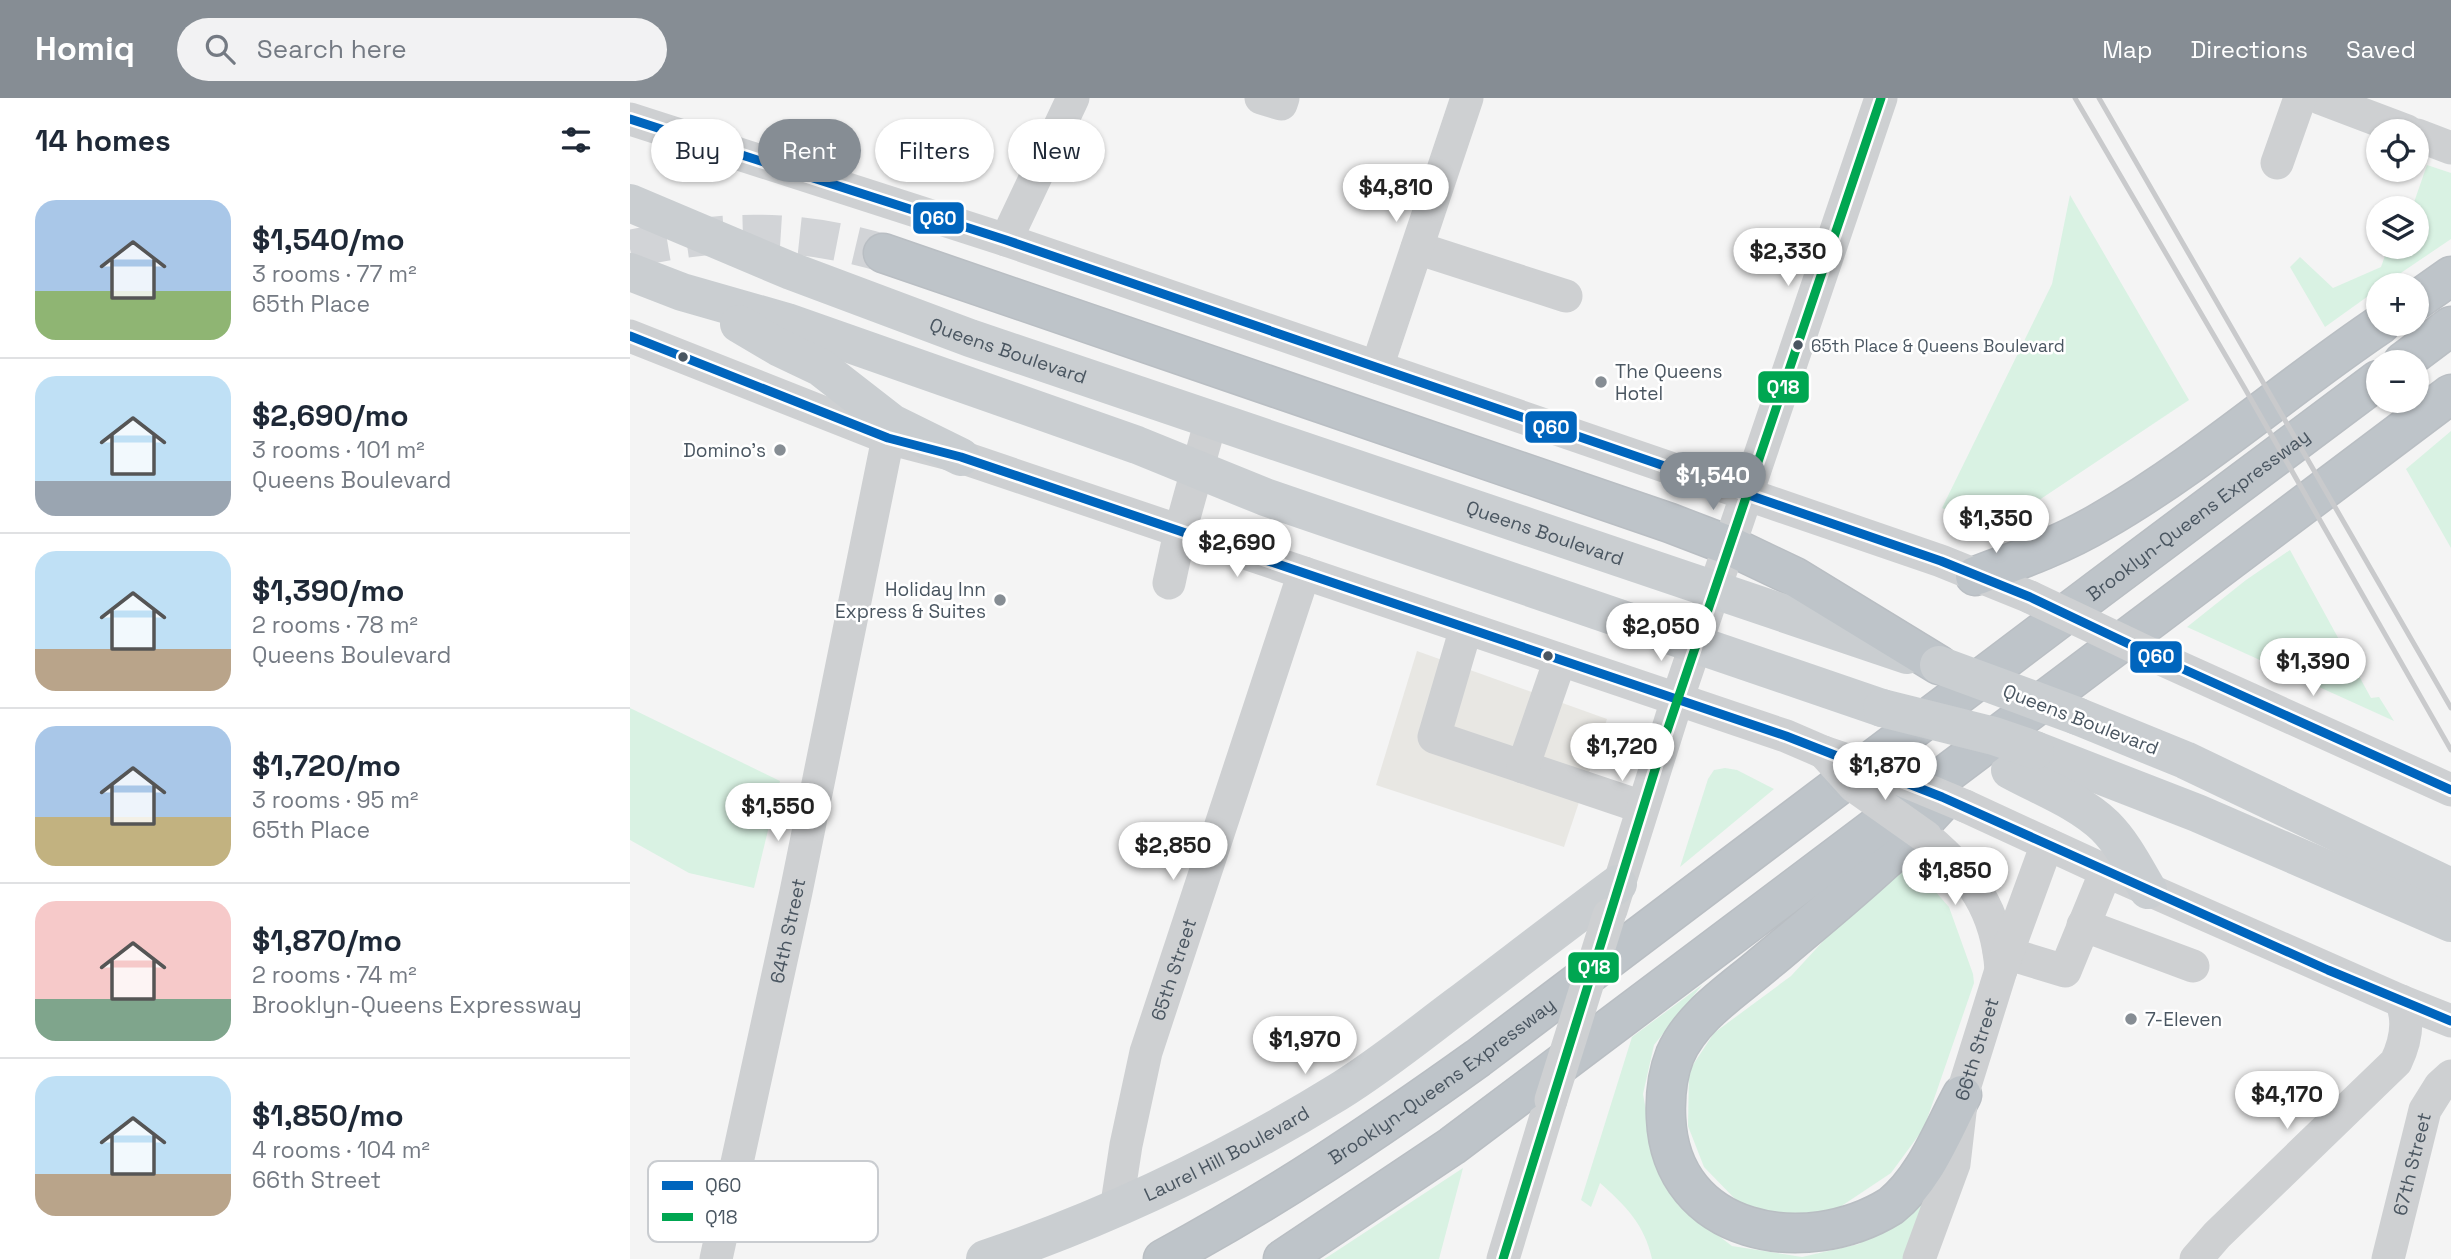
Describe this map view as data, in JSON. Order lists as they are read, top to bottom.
{
  "streets": {
    "highway": ["Brooklyn-Queens Expressway"],
    "main road": ["Queens Boulevard", "Laurel Hill Boulevard"],
    "street": [
      "64th Street",
      "65th Street",
      "66th Street",
      "67th Street"
    ]
  },
  "crossings": [
    ["65th Street", "Laurel Hill Boulevard"]
  ],
  "places": [
    "65th Place & Queens Boulevard",
    "The Queens Hotel",
    "Domino's",
    "Holiday Inn Express & Suites",
    "7-Eleven"
  ],
  "lines": ["transit line Q18", "transit line Q60"],
  "legend": ["Q60", "Q18"],
  "page": {
    "header": "Homiq",
    "search": "Search here",
    "nav": ["Map", "Directions", "Saved"],
    "heading": "14 homes",
    "map_buttons": ["+", "−"],
    "chip": [
      "Buy",
      "Rent",
      "Filters",
      "New"
    ],
    "price": [
      "$4,810",
      "$2,330",
      "$1,540",
      "$1,350",
      "$2,690",
      "$2,050",
      "$1,390",
      "$1,720",
      "$1,870",
      "$1,550",
      "$2,850",
      "$1,850",
      "$1,970",
      "$4,170"
    ],
    "list": [
      {
        "name": "$1,540/mo",
        "note": "3 rooms · 77 m² · 65th Place"
      },
      {
        "name": "$2,690/mo",
        "note": "3 rooms · 101 m² · Queens Boulevard"
      },
      {
        "name": "$1,390/mo",
        "note": "2 rooms · 78 m² · Queens Boulevard"
      },
      {
        "name": "$1,720/mo",
        "note": "3 rooms · 95 m² · 65th Place"
      },
      {
        "name": "$1,870/mo",
        "note": "2 rooms · 74 m² · Brooklyn-Queens Expressway"
      },
      {
        "name": "$1,850/mo",
        "note": "4 rooms · 104 m² · 66th Street"
      }
    ]
  }
}
